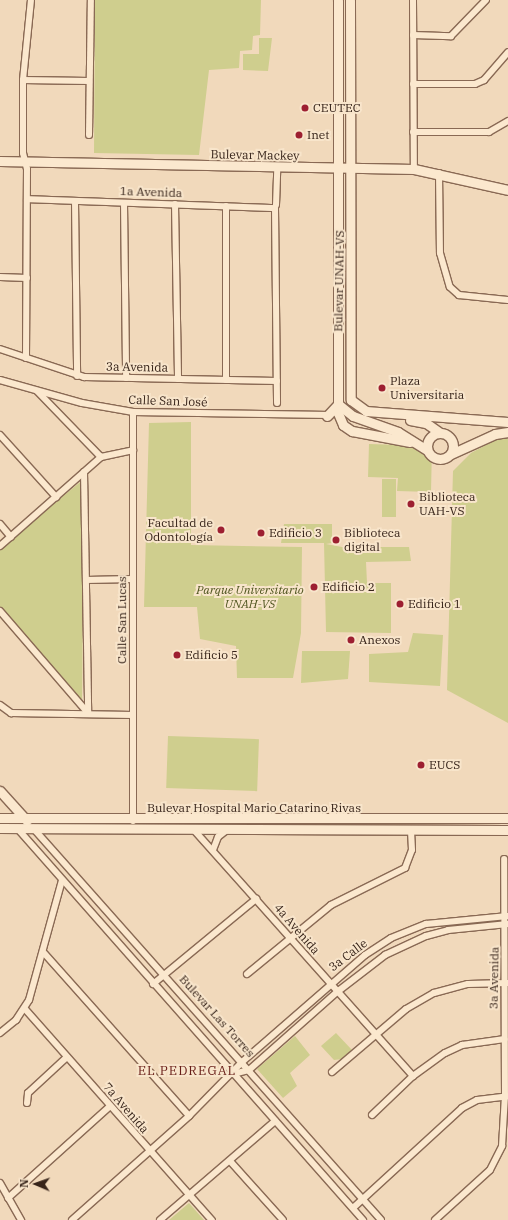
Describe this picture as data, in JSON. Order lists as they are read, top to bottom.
{
  "streets": {
    "main road": ["Bulevar Mackey", "Bulevar UNAH-VS", "Bulevar Hospital Mario Catarino Rivas"],
    "street": [
      "1a Avenida",
      "3a Avenida",
      "Calle San José",
      "Calle San Lucas",
      "4a Avenida",
      "3a Calle",
      "Bulevar Las Torres",
      "7a Avenida"
    ]
  },
  "crossings": [
    ["Bulevar Mackey", "Bulevar UNAH-VS"],
    ["3a Avenida", "3a Calle"],
    ["Calle San José", "Calle San Lucas"],
    ["Calle San Lucas", "Bulevar Hospital Mario Catarino Rivas"],
    ["Bulevar Hospital Mario Catarino Rivas", "4a Avenida"],
    ["Bulevar Hospital Mario Catarino Rivas", "Bulevar Las Torres"],
    ["4a Avenida", "3a Calle"],
    ["3a Calle", "Bulevar Las Torres"],
    ["3a Calle", "7a Avenida"]
  ],
  "districts": ["EL PEDREGAL"],
  "parks": ["Parque Universitario UNAH-VS"],
  "places": [
    "CEUTEC",
    "Inet",
    "Plaza Universitaria",
    "Biblioteca UAH-VS",
    "Facultad de Odontología",
    "Edificio 3",
    "Biblioteca digital",
    "Edificio 2",
    "Edificio 1",
    "Anexos",
    "Edificio 5",
    "EUCS"
  ],
  "north": "left"
}
